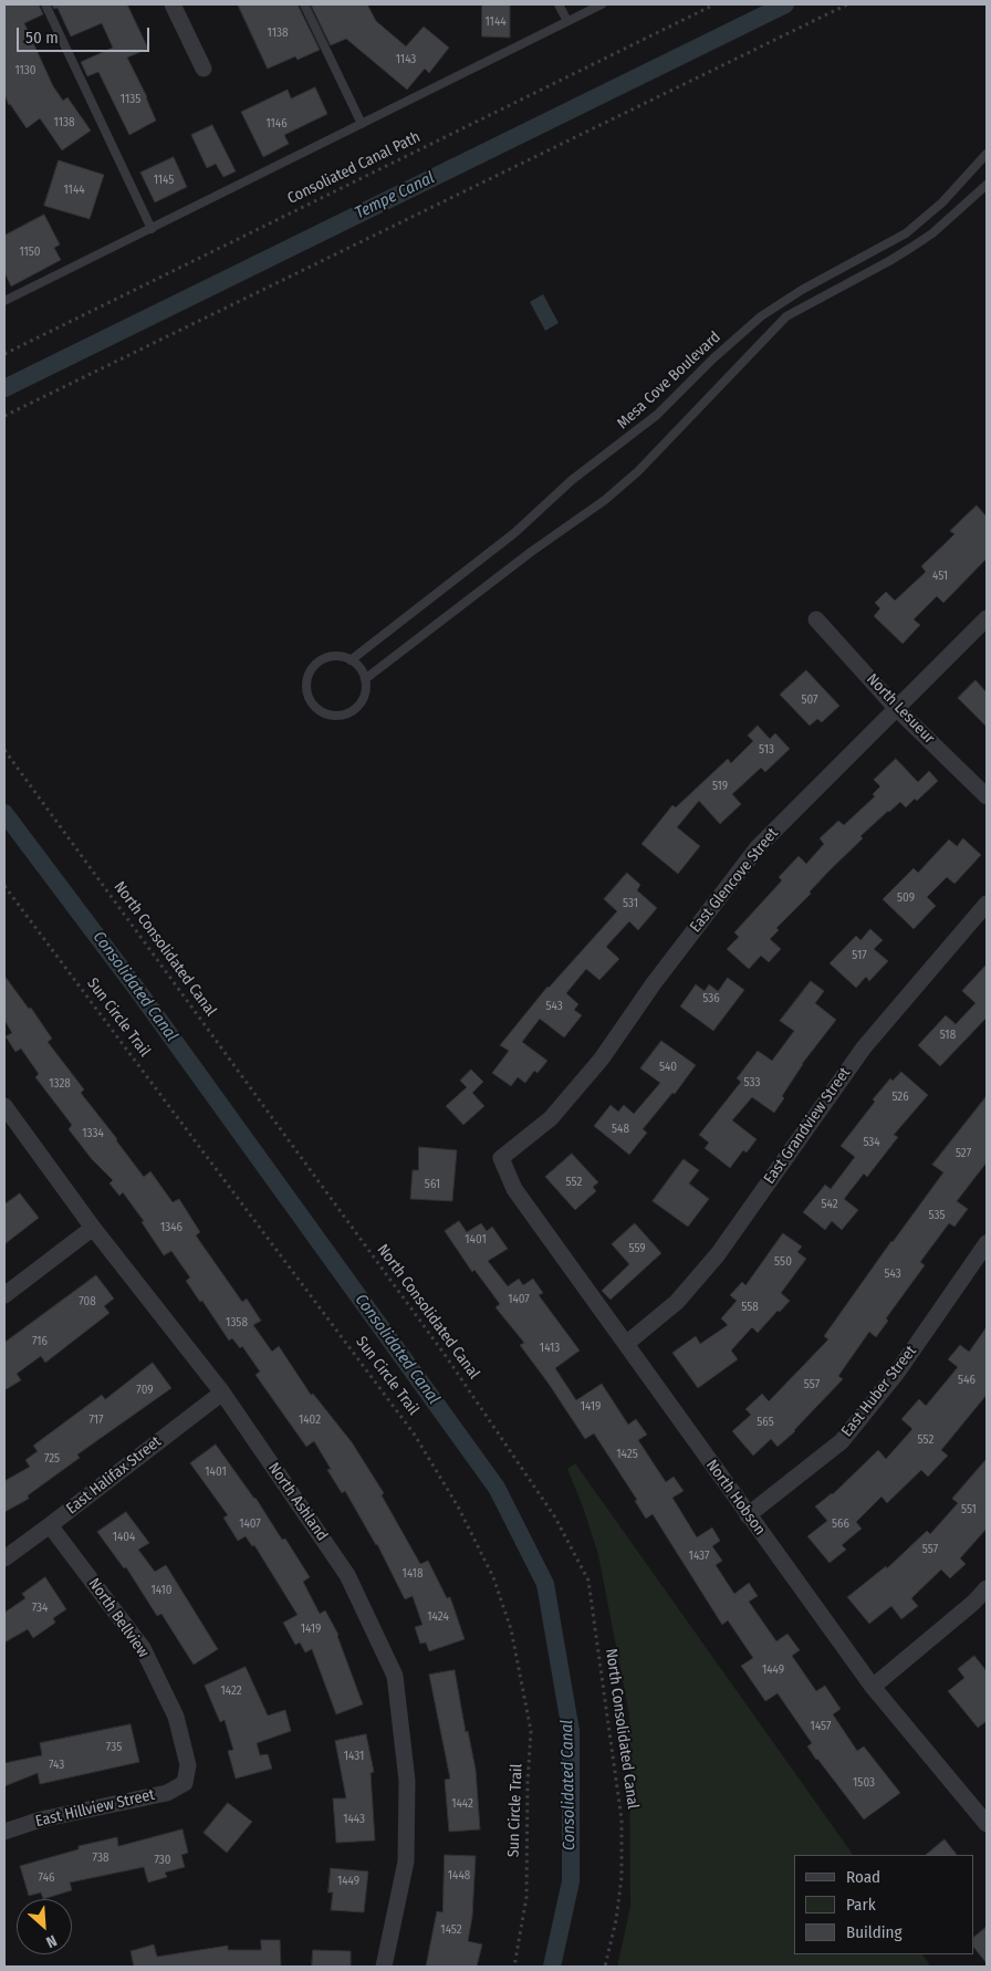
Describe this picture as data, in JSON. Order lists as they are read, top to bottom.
{
  "streets": {
    "street": [
      "North Lesueur",
      "East Glencove Street",
      "East Grandview Street",
      "East Huber Street",
      "East Halifax Street",
      "North Hobson",
      "North Ashland",
      "North Bellview",
      "East Hillview Street"
    ],
    "lane": ["Mesa Cove Boulevard"],
    "path": ["Consoliated Canal Path", "North Consolidated Canal", "Sun Circle Trail"]
  },
  "crossings": [
    ["North Lesueur", "East Glencove Street"],
    ["East Glencove Street", "North Hobson"],
    ["East Grandview Street", "North Hobson"],
    ["East Huber Street", "North Hobson"],
    ["East Halifax Street", "North Ashland"],
    ["East Halifax Street", "North Bellview"],
    ["North Bellview", "East Hillview Street"]
  ],
  "water": ["Tempe Canal", "Consolidated Canal"],
  "house_numbers": [
    "1144",
    "1138",
    "1143",
    "1130",
    "1135",
    "1138",
    "1146",
    "1145",
    "1144",
    "1150",
    "451",
    "507",
    "513",
    "519",
    "509",
    "531",
    "517",
    "536",
    "543",
    "518",
    "540",
    "533",
    "1328",
    "526",
    "548",
    "1334",
    "534",
    "527",
    "552",
    "561",
    "542",
    "535",
    "1346",
    "1401",
    "559",
    "550",
    "543",
    "1407",
    "708",
    "558",
    "1358",
    "716",
    "1413",
    "546",
    "557",
    "709",
    "1419",
    "717",
    "1402",
    "565",
    "552",
    "1425",
    "725",
    "1401",
    "551",
    "1407",
    "566",
    "1404",
    "557",
    "1437",
    "1418",
    "1410",
    "734",
    "1424",
    "1419",
    "1449",
    "1422",
    "1457",
    "735",
    "1431",
    "743",
    "1503",
    "1442",
    "1443",
    "738",
    "730",
    "1448",
    "746",
    "1449",
    "1452"
  ],
  "legend": ["Road", "Park", "Building"],
  "scale_bar": "50 m",
  "north": "bottom right"
}
